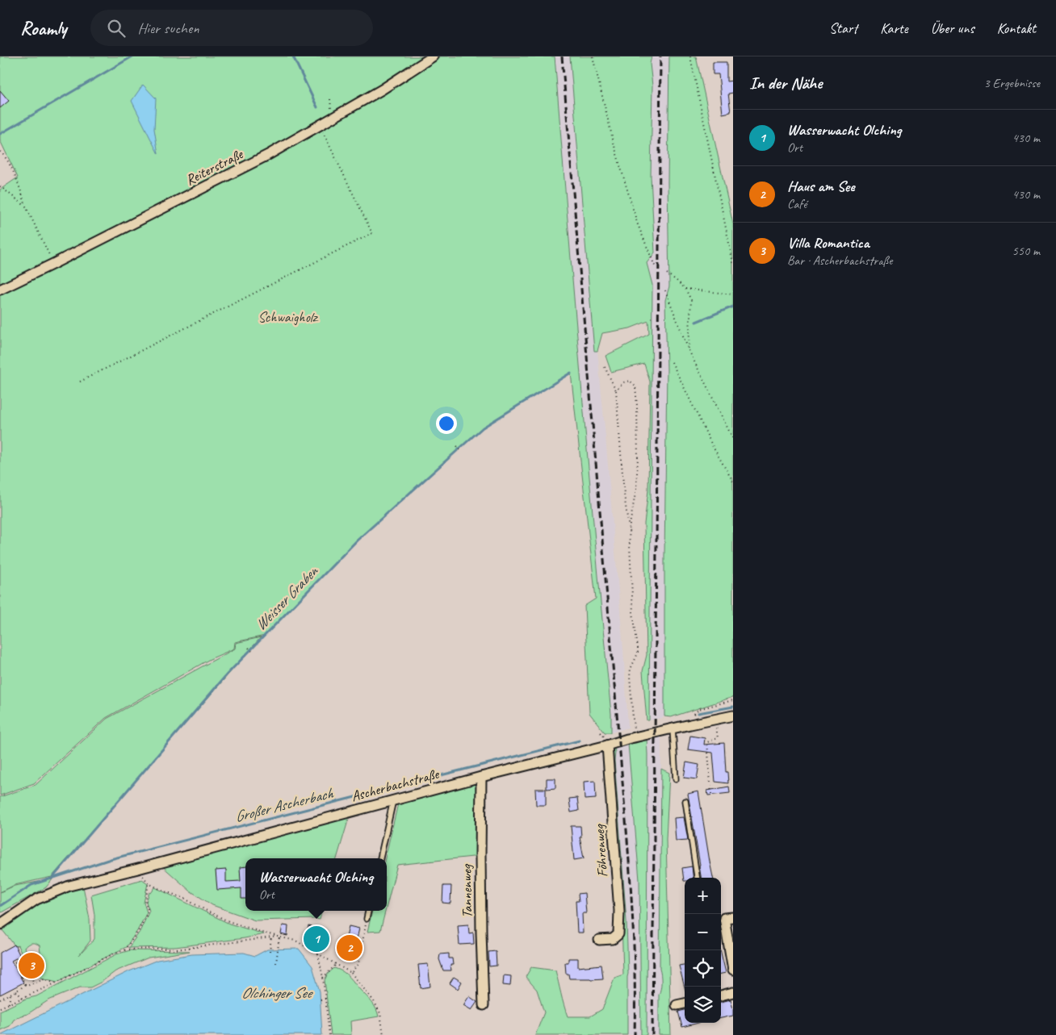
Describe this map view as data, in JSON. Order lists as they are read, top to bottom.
{
  "streets": {
    "street": [
      "Reiterstraße",
      "Ascherbachstraße",
      "Föhrenweg",
      "Tannenweg"
    ]
  },
  "crossings": [
    ["Ascherbachstraße", "Föhrenweg"],
    ["Ascherbachstraße", "Tannenweg"]
  ],
  "water": ["Weisser Graben", "Großer Ascherbach", "Olchinger See"],
  "parks": ["Schwaigholz"],
  "page": {
    "header": "Roamly",
    "search": "Hier suchen",
    "nav": [
      "Start",
      "Karte",
      "Über uns",
      "Kontakt"
    ],
    "heading": ["In der Nähe", "3 Ergebnisse"],
    "list": [
      {
        "mark": "1",
        "name": "Wasserwacht Olching",
        "note": "Ort",
        "value": "430 m"
      },
      {
        "mark": "2",
        "name": "Haus am See",
        "note": "Café",
        "value": "430 m"
      },
      {
        "mark": "3",
        "name": "Villa Romantica",
        "note": "Bar · Ascherbachstraße",
        "value": "550 m"
      }
    ],
    "popup": ["Wasserwacht Olching", "Ort"],
    "map_buttons": ["+", "−"],
    "pins": ["1", "2", "3"]
  }
}
